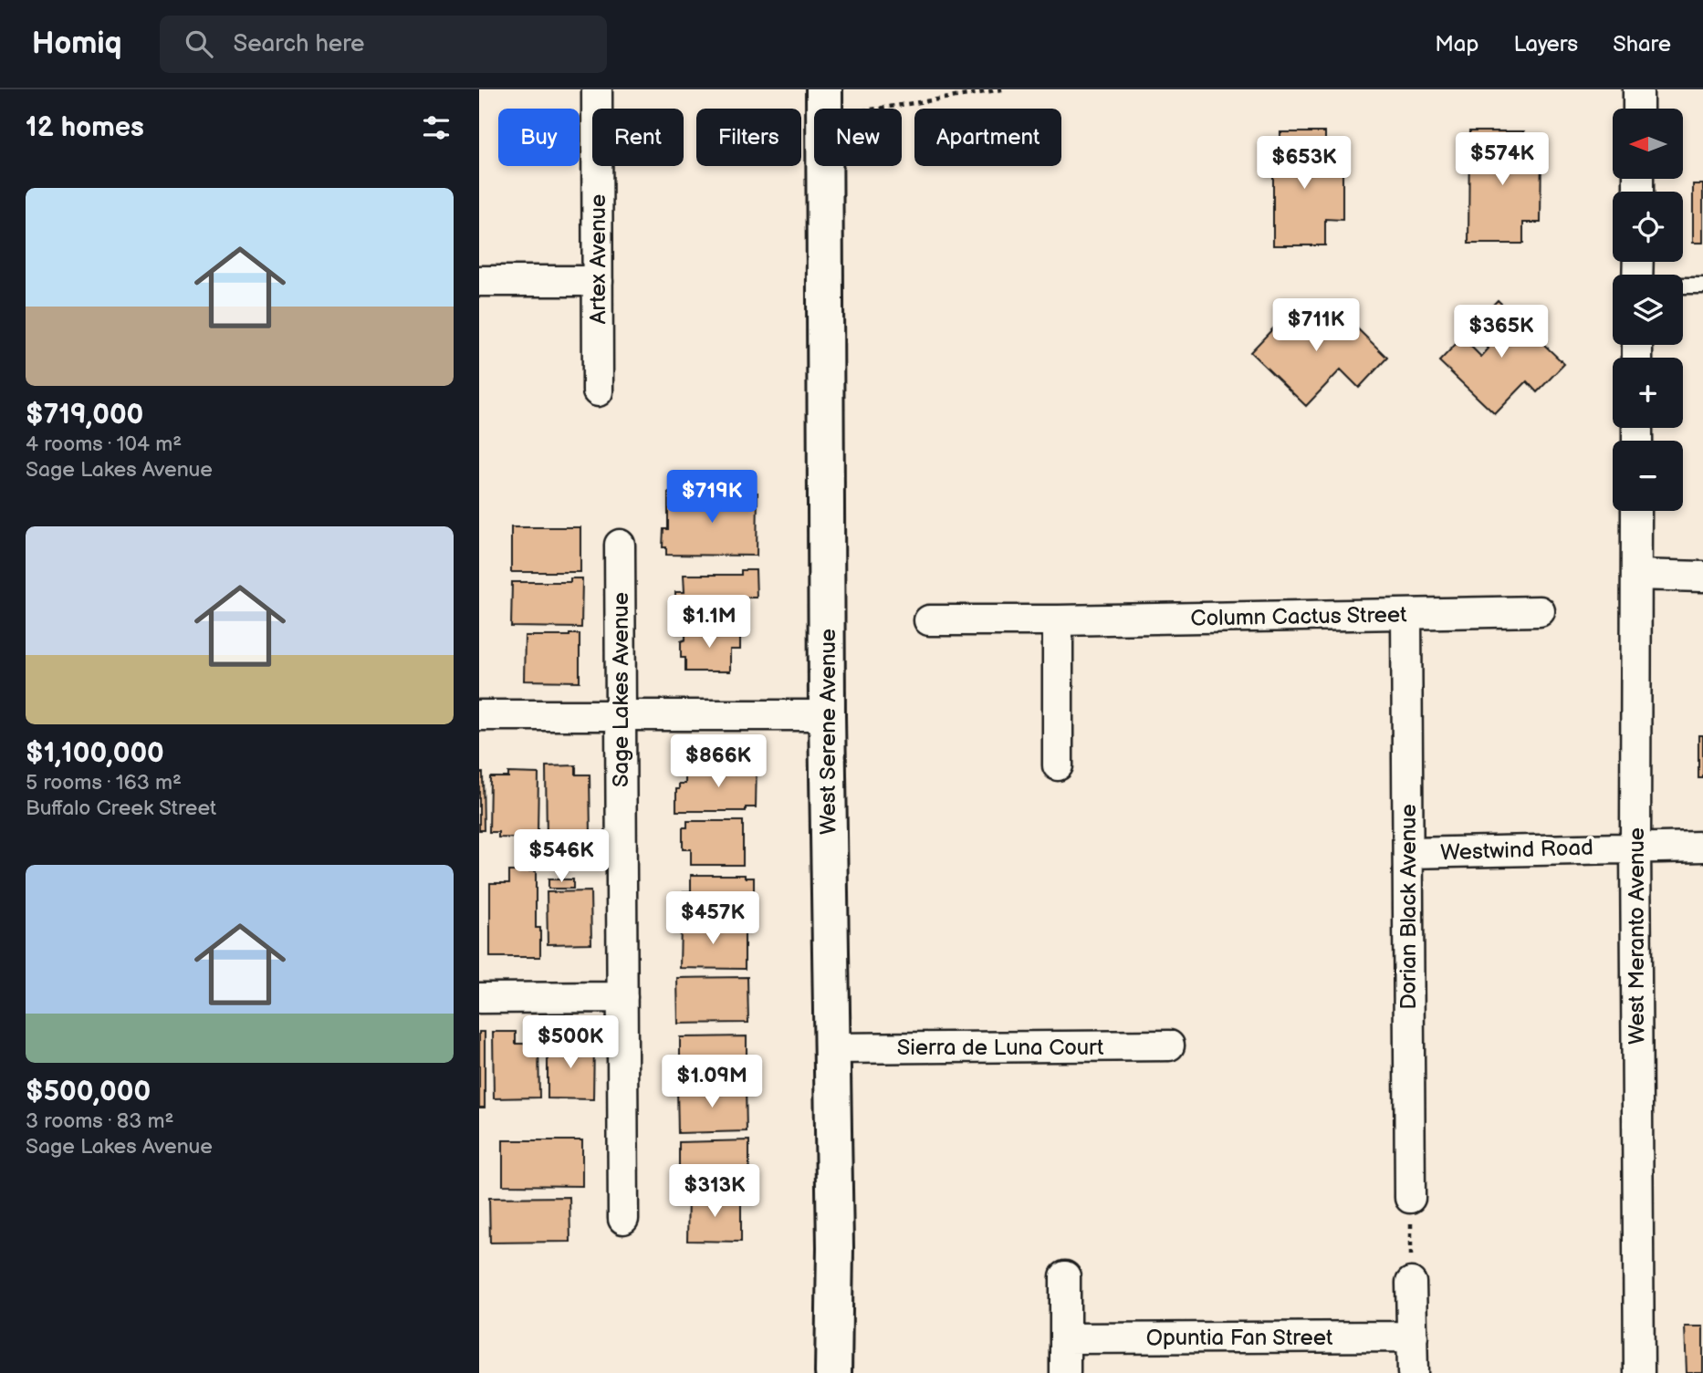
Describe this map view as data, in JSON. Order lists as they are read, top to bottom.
{
  "streets": {
    "street": [
      "Artex Avenue",
      "Column Cactus Street",
      "Sage Lakes Avenue",
      "West Serene Avenue",
      "Westwind Road",
      "Dorian Black Avenue",
      "West Meranto Avenue",
      "Sierra de Luna Court",
      "Opuntia Fan Street"
    ]
  },
  "crossings": [
    ["Column Cactus Street", "Dorian Black Avenue"],
    ["West Serene Avenue", "Sierra de Luna Court"],
    ["Westwind Road", "Dorian Black Avenue"],
    ["Westwind Road", "West Meranto Avenue"]
  ],
  "north": "left",
  "page": {
    "header": "Homiq",
    "search": "Search here",
    "nav": ["Map", "Layers", "Share"],
    "heading": "12 homes",
    "map_buttons": ["+", "−"],
    "chip": [
      "Buy",
      "Rent",
      "Filters",
      "New",
      "Apartment"
    ],
    "price": [
      "$574K",
      "$653K",
      "$711K",
      "$365K",
      "$719K",
      "$1.1M",
      "$866K",
      "$546K",
      "$457K",
      "$500K",
      "$1.09M",
      "$313K"
    ],
    "list": [
      {
        "name": "$719,000",
        "note": "4 rooms · 104 m² · Sage Lakes Avenue"
      },
      {
        "name": "$1,100,000",
        "note": "5 rooms · 163 m² · Buffalo Creek Street"
      },
      {
        "name": "$500,000",
        "note": "3 rooms · 83 m² · Sage Lakes Avenue"
      }
    ]
  }
}
